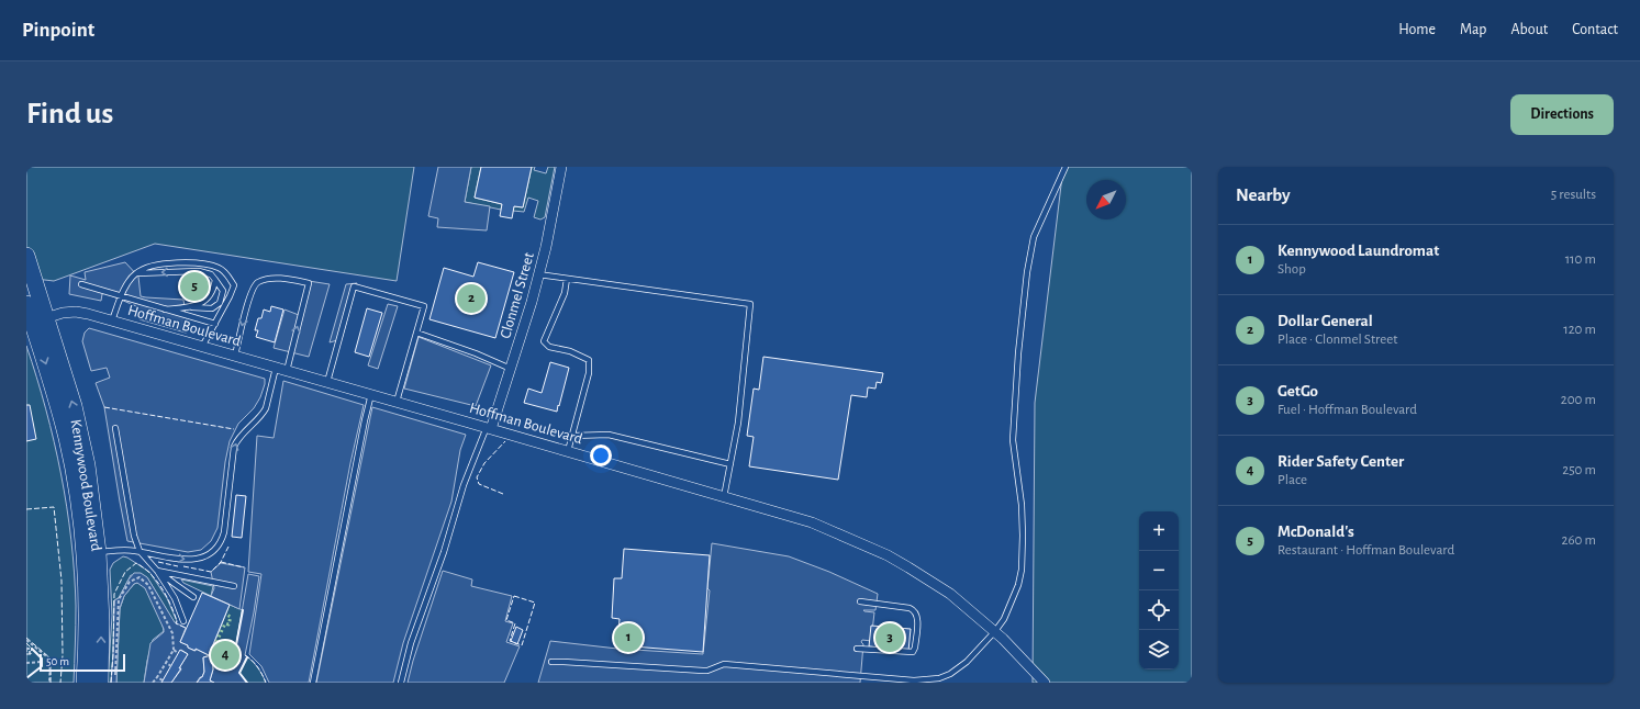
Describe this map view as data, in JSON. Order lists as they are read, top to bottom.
{
  "streets": {
    "main road": ["Kennywood Boulevard"],
    "street": ["Clonmel Street", "Hoffman Boulevard"]
  },
  "crossings": [
    ["Clonmel Street", "Hoffman Boulevard"],
    ["Hoffman Boulevard", "Kennywood Boulevard"]
  ],
  "scale_bar": "50 m",
  "north": "bottom left",
  "page": {
    "header": "Pinpoint",
    "nav": [
      "Home",
      "Map",
      "About",
      "Contact"
    ],
    "buttons": "Directions",
    "title": "Find us",
    "heading": ["Nearby", "5 results"],
    "list": [
      {
        "mark": "1",
        "name": "Kennywood Laundromat",
        "note": "Shop",
        "value": "110 m"
      },
      {
        "mark": "2",
        "name": "Dollar General",
        "note": "Place · Clonmel Street",
        "value": "120 m"
      },
      {
        "mark": "3",
        "name": "GetGo",
        "note": "Fuel · Hoffman Boulevard",
        "value": "200 m"
      },
      {
        "mark": "4",
        "name": "Rider Safety Center",
        "note": "Place",
        "value": "250 m"
      },
      {
        "mark": "5",
        "name": "McDonald's",
        "note": "Restaurant · Hoffman Boulevard",
        "value": "260 m"
      }
    ],
    "pins": [
      "5",
      "2",
      "1",
      "3",
      "4"
    ],
    "map_buttons": ["+", "−"],
    "scale": "50 m"
  }
}
